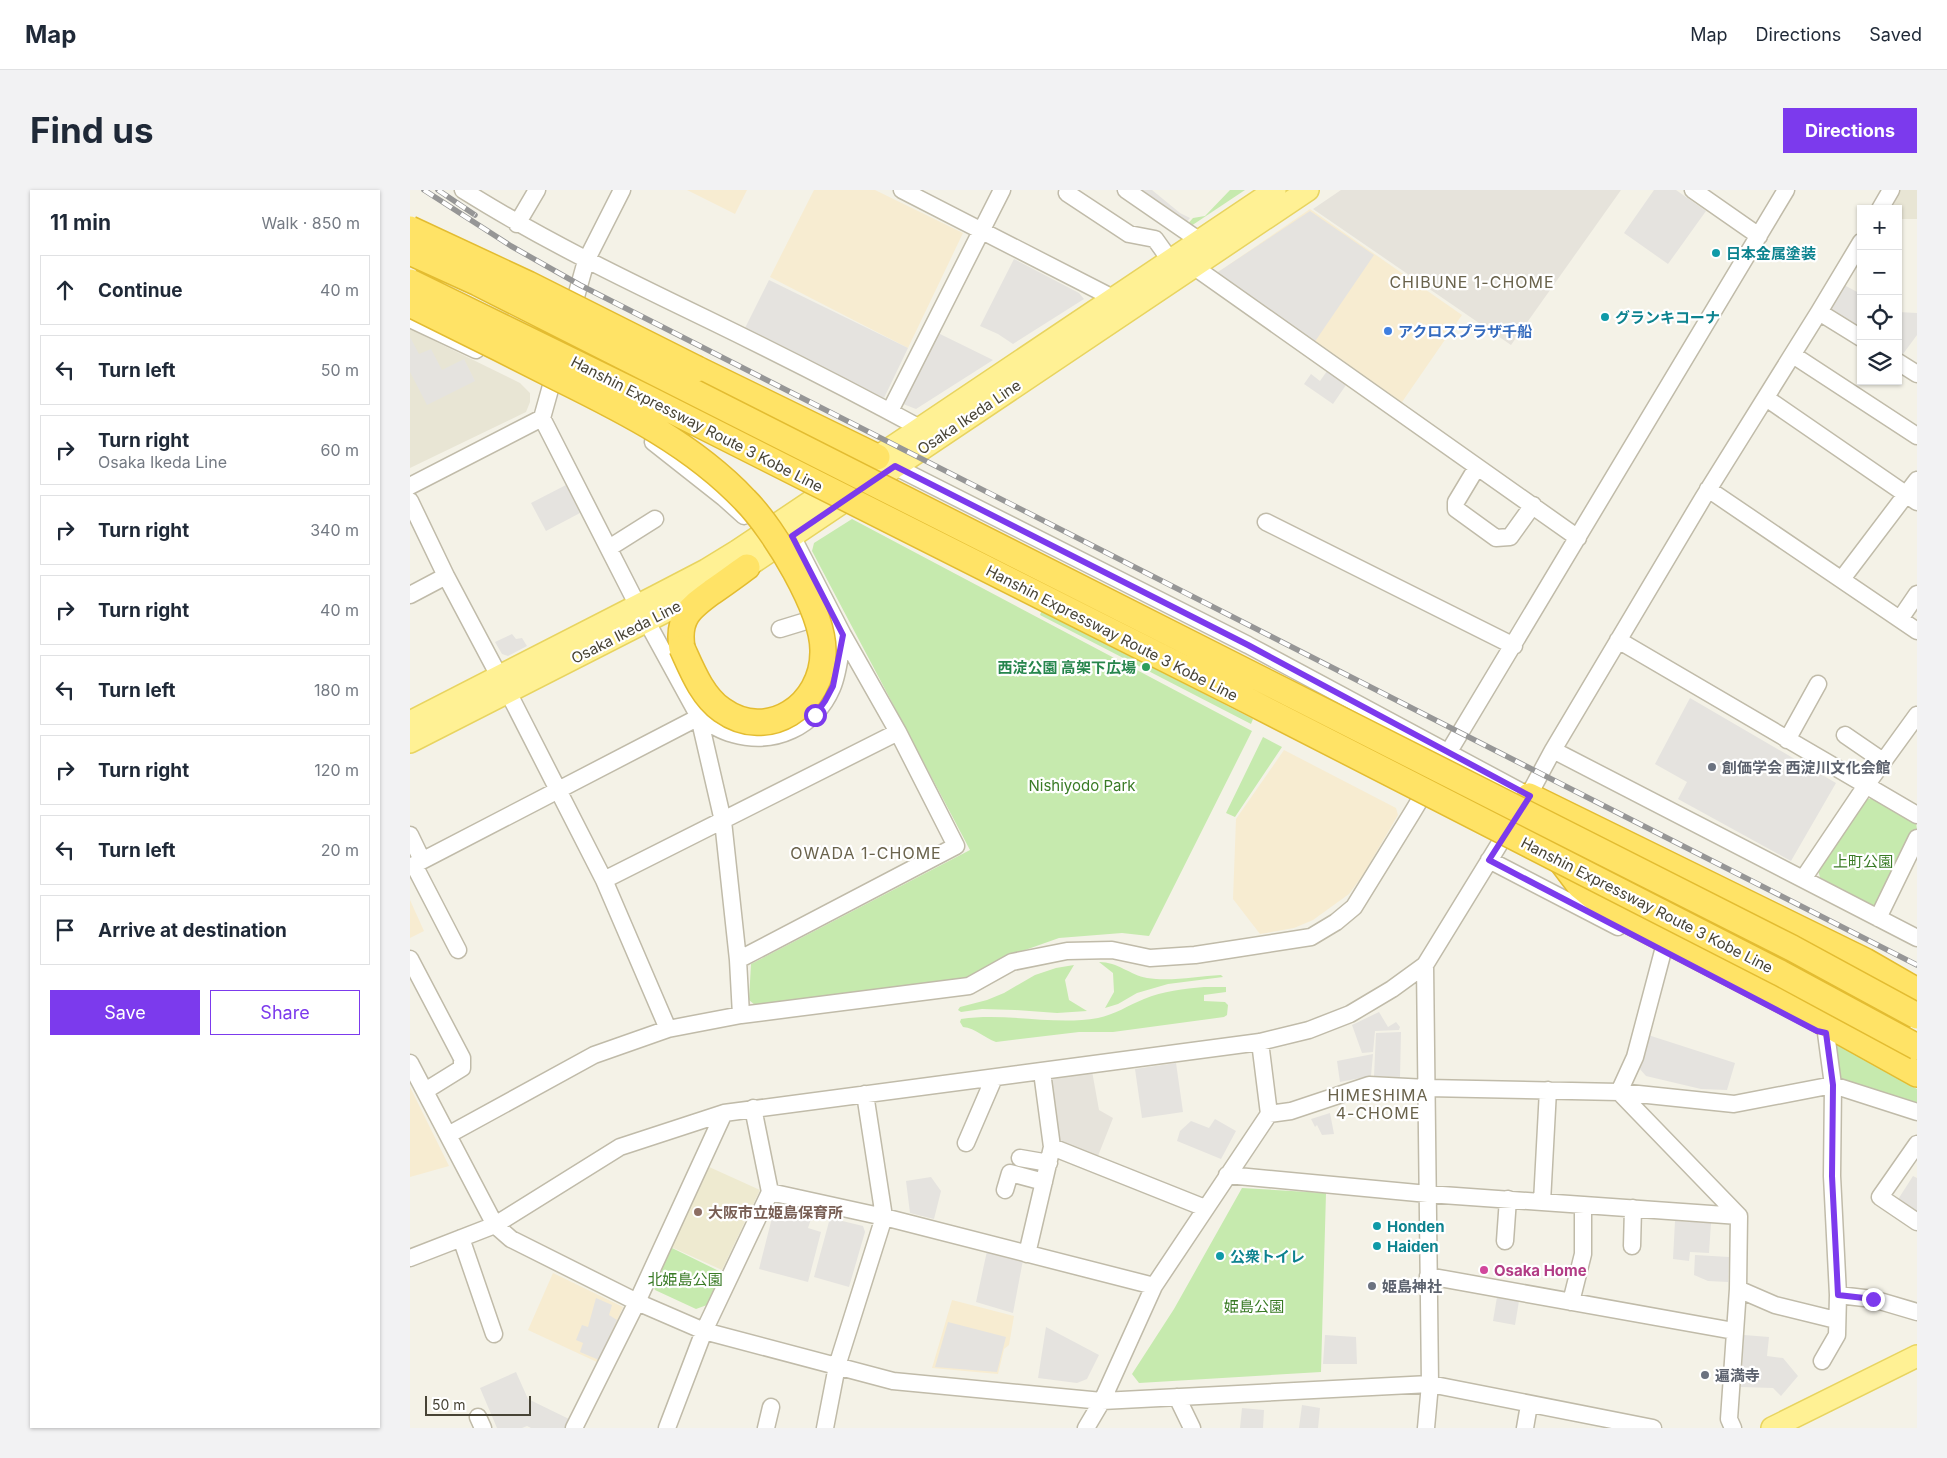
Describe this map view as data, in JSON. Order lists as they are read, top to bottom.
{
  "streets": {
    "highway": ["Hanshin Expressway Route 3 Kobe Line"],
    "main road": ["Osaka Ikeda Line"]
  },
  "districts": ["CHIBUNE 1-CHOME", "OWADA 1-CHOME", "HIMESHIMA 4-CHOME"],
  "parks": [
    "Nishiyodo Park",
    "上町公園",
    "北姫島公園",
    "姫島公園"
  ],
  "places": [
    "日本金属塗装",
    "グランキコーナ",
    "アクロスプラザ千船",
    "西淀公園 高架下広場",
    "創価学会 西淀川文化会館",
    "大阪市立姫島保育所",
    "Honden",
    "Haiden",
    "公衆トイレ",
    "Osaka Home",
    "姫島神社",
    "遍満寺"
  ],
  "scale_bar": "50 m",
  "page": {
    "header": "Map",
    "nav": ["Map", "Directions", "Saved"],
    "buttons": [
      "Directions",
      ["Save", "Share"]
    ],
    "title": "Find us",
    "heading": ["11 min", "Walk · 850 m"],
    "map_buttons": ["+", "−"],
    "list": [
      ["Continue", "40 m"],
      ["Turn left", "50 m"],
      ["Turn right", "Osaka Ikeda Line", "60 m"],
      ["Turn right", "340 m"],
      ["Turn right", "40 m"],
      ["Turn left", "180 m"],
      ["Turn right", "120 m"],
      ["Turn left", "20 m"],
      "Arrive at destination"
    ],
    "scale": "50 m"
  }
}
